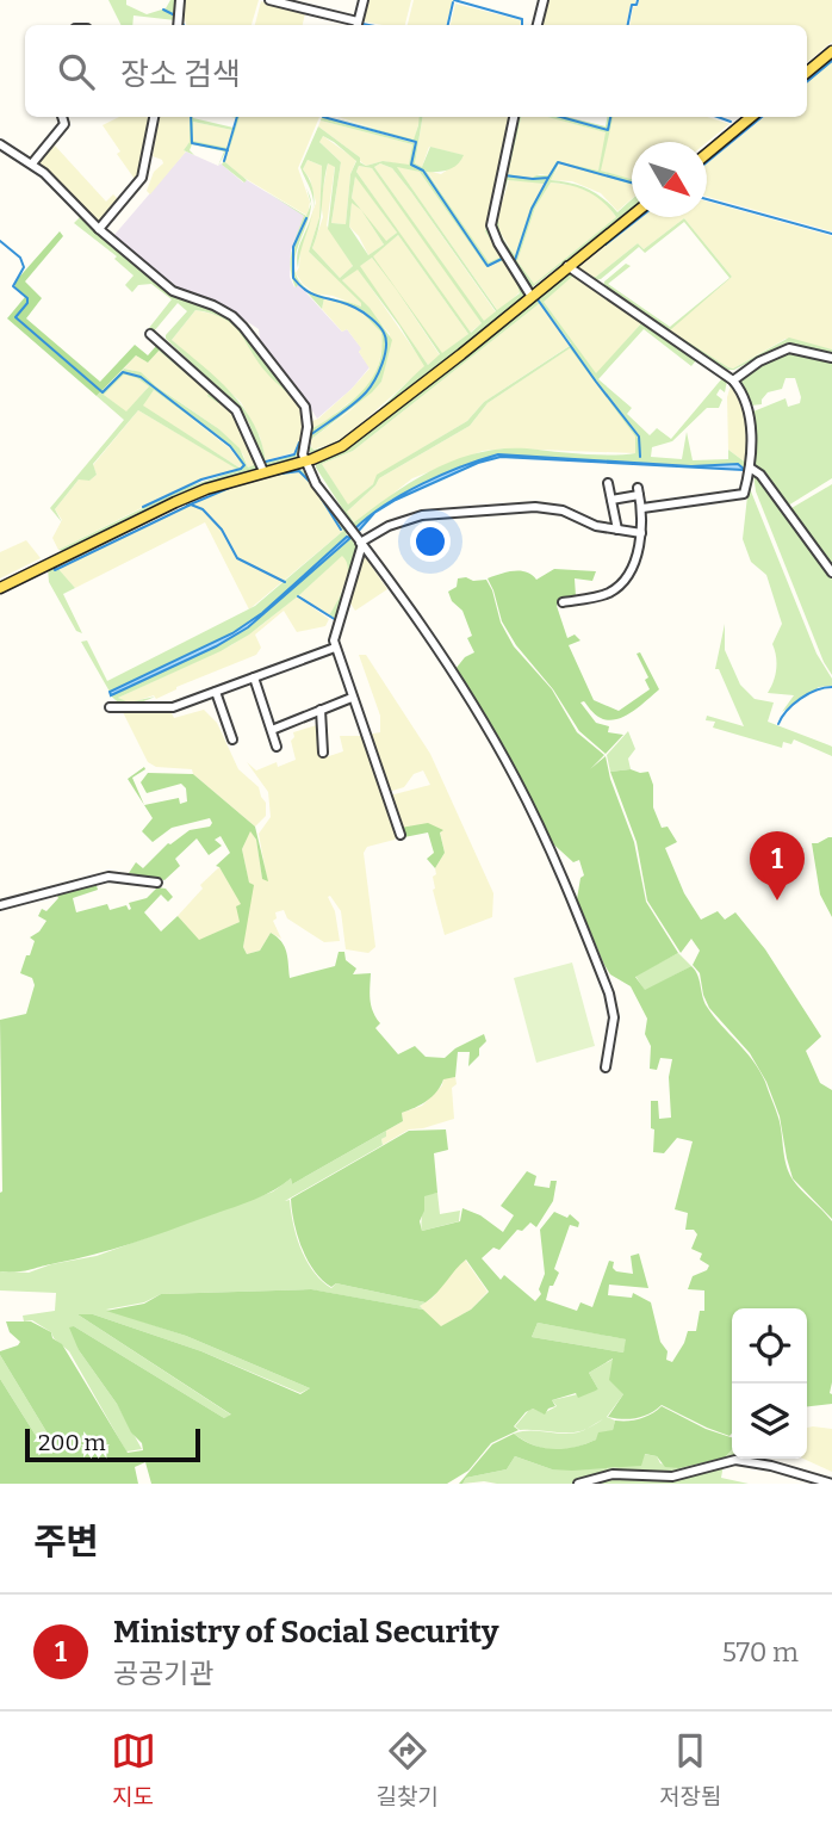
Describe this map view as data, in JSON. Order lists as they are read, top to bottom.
{
  "scale_bar": "200 m",
  "north": "bottom right",
  "page": {
    "search": "장소 검색",
    "pins": "1",
    "scale": "200 m",
    "heading": "주변",
    "list": [
      {
        "mark": "1",
        "name": "Ministry of Social Security",
        "note": "공공기관",
        "value": "570 m"
      }
    ],
    "nav": ["지도", "길찾기", "저장됨"]
  }
}
